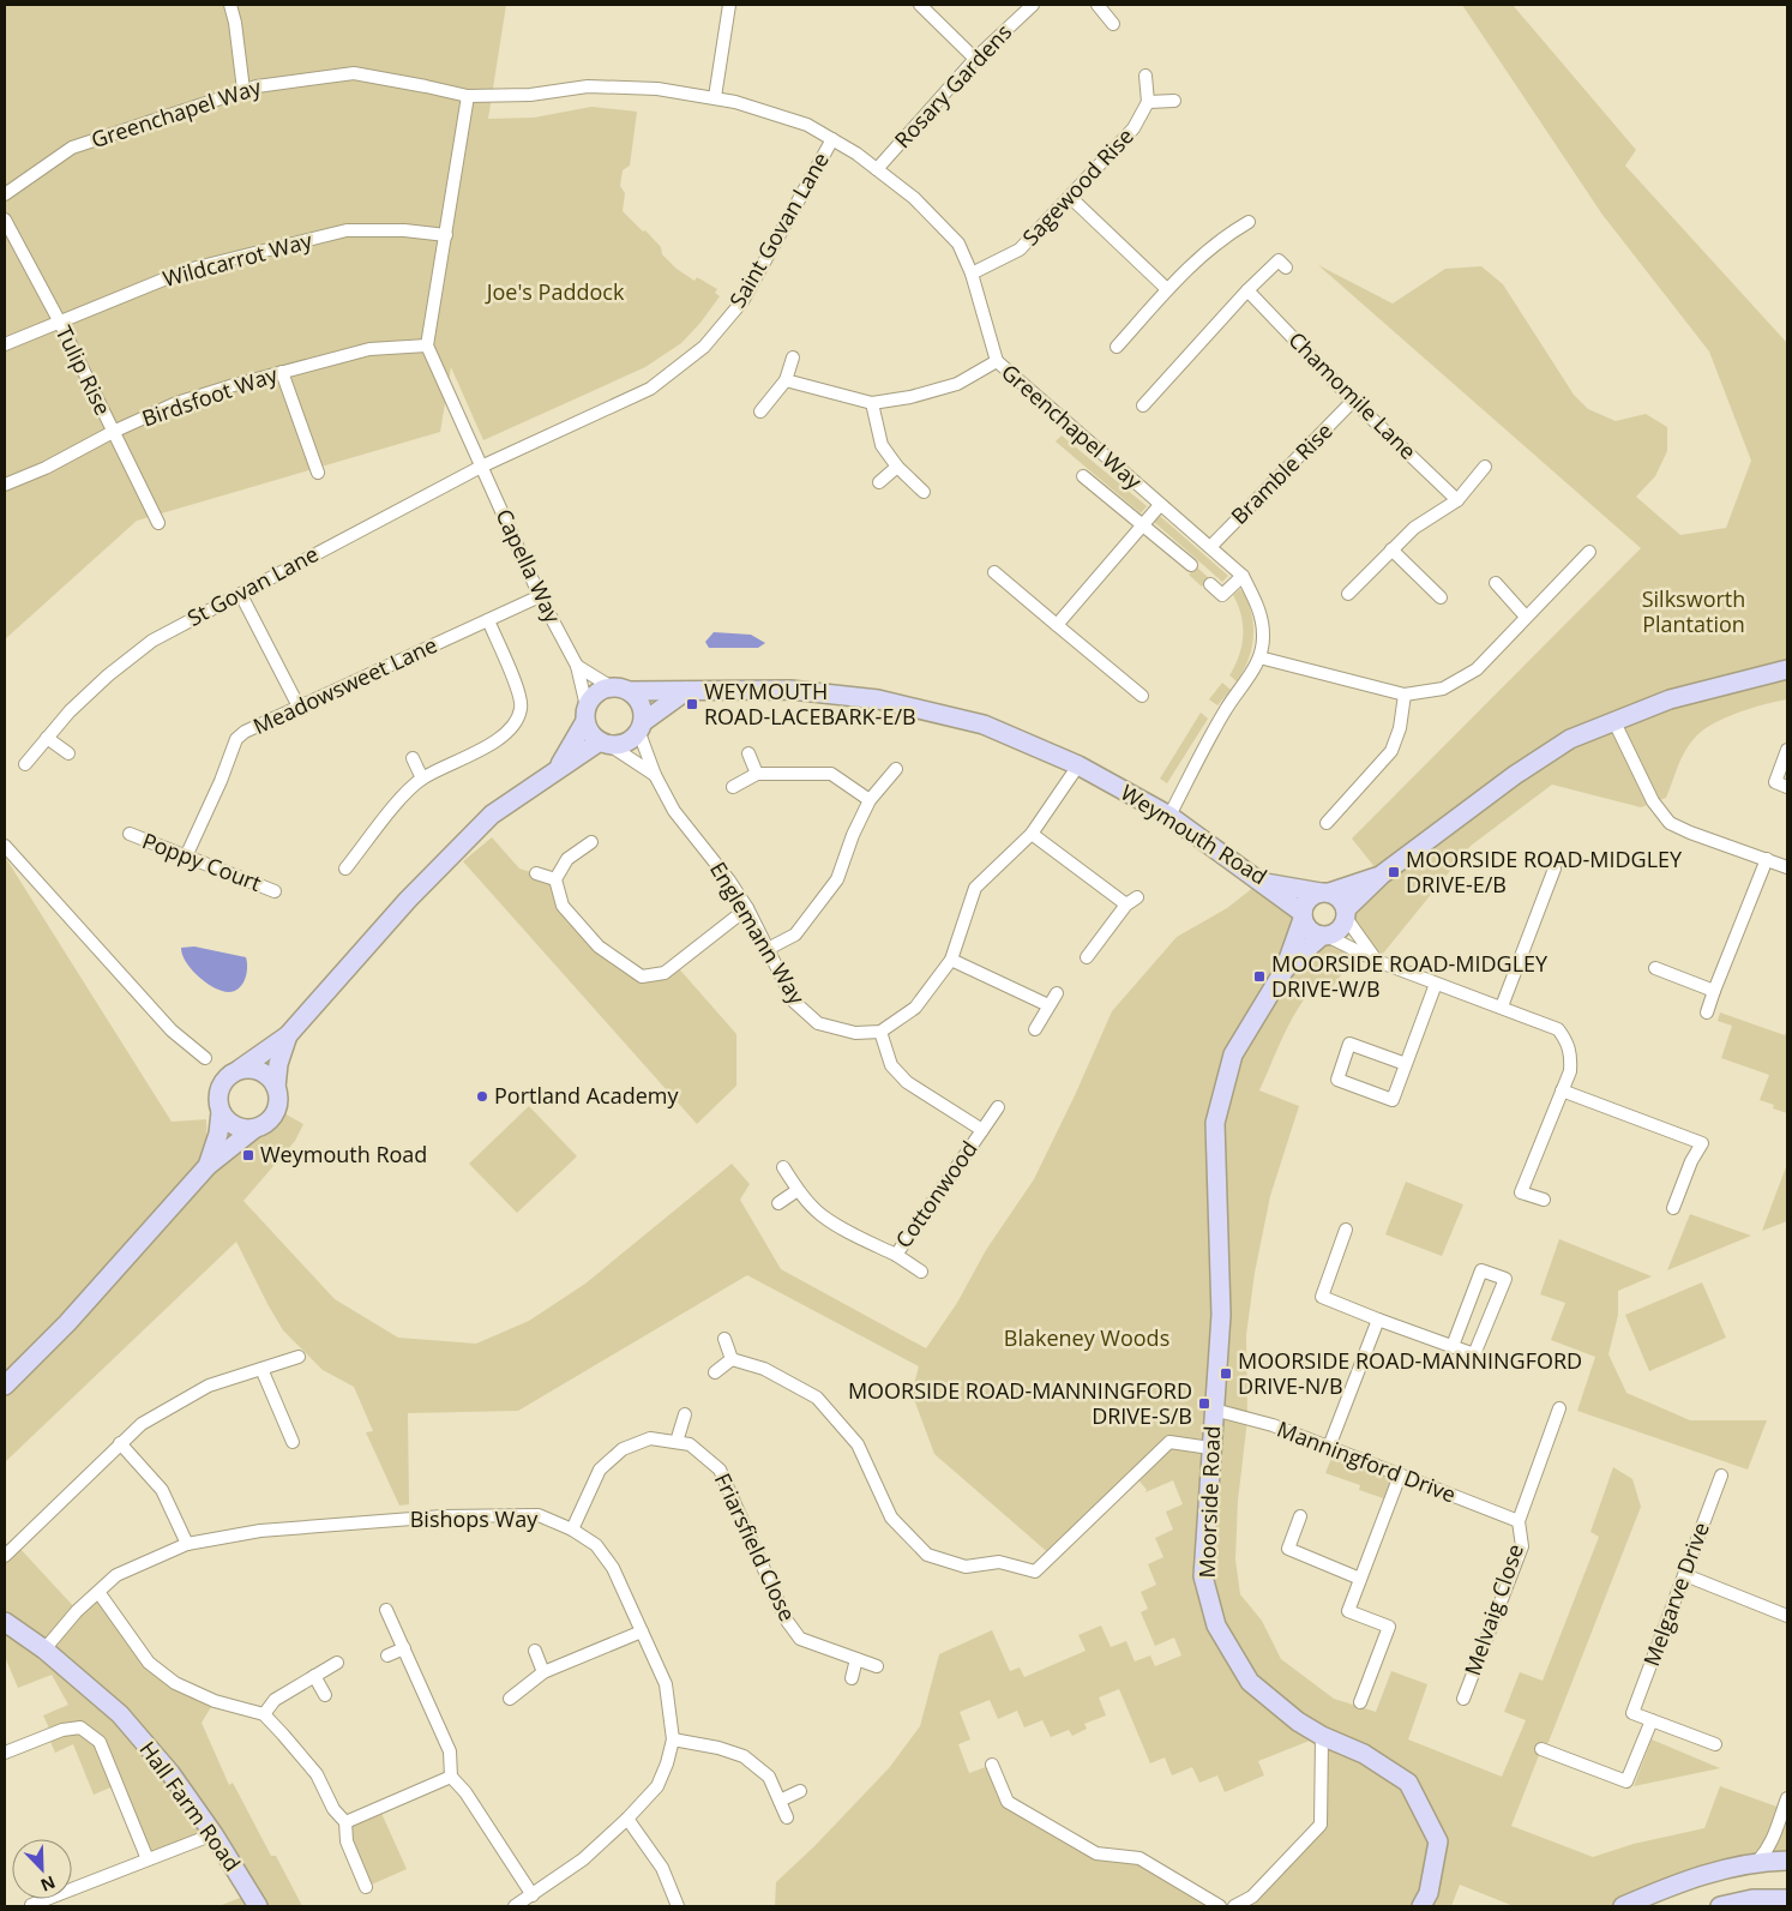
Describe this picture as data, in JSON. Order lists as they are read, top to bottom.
{
  "streets": {
    "street": [
      "Rosary Gardens",
      "Greenchapel Way",
      "Sagewood Rise",
      "Saint Govan Lane",
      "Wildcarrot Way",
      "Tulip Rise",
      "Chamomile Lane",
      "Birdsfoot Way",
      "Bramble Rise",
      "Capella Way",
      "St Govan Lane",
      "Meadowsweet Lane",
      "Weymouth Road",
      "Poppy Court",
      "Englemann Way",
      "Cottonwood",
      "Manningford Drive",
      "Moorside Road",
      "Bishops Way",
      "Friarsfield Close",
      "Melgarve Drive",
      "Melvaig Close",
      "Hall Farm Road"
    ]
  },
  "crossings": [
    ["Rosary Gardens", "Greenchapel Way"],
    ["Greenchapel Way", "Sagewood Rise"],
    ["Greenchapel Way", "Saint Govan Lane"],
    ["Greenchapel Way", "Bramble Rise"],
    ["Greenchapel Way", "Weymouth Road"],
    ["Saint Govan Lane", "Capella Way"],
    ["Saint Govan Lane", "St Govan Lane"],
    ["Wildcarrot Way", "Tulip Rise"],
    ["Tulip Rise", "Birdsfoot Way"],
    ["Chamomile Lane", "Bramble Rise"],
    ["Birdsfoot Way", "Capella Way"],
    ["Capella Way", "St Govan Lane"],
    ["Capella Way", "Meadowsweet Lane"],
    ["Capella Way", "Weymouth Road"],
    ["Capella Way", "Englemann Way"],
    ["Meadowsweet Lane", "Poppy Court"],
    ["Weymouth Road", "Englemann Way"],
    ["Weymouth Road", "Moorside Road"],
    ["Englemann Way", "Cottonwood"],
    ["Manningford Drive", "Moorside Road"],
    ["Manningford Drive", "Melvaig Close"],
    ["Bishops Way", "Friarsfield Close"],
    ["Bishops Way", "Hall Farm Road"]
  ],
  "parks": ["Joe's Paddock", "Silksworth Plantation", "Blakeney Woods"],
  "places": {
    "transit": [
      "WEYMOUTH ROAD-LACEBARK-E/B",
      "MOORSIDE ROAD-MIDGLEY DRIVE-E/B",
      "MOORSIDE ROAD-MIDGLEY DRIVE-W/B",
      "Weymouth Road",
      "MOORSIDE ROAD-MANNINGFORD DRIVE-N/B",
      "MOORSIDE ROAD-MANNINGFORD DRIVE-S/B"
    ],
    "other": ["Portland Academy"]
  },
  "north": "bottom right"
}
